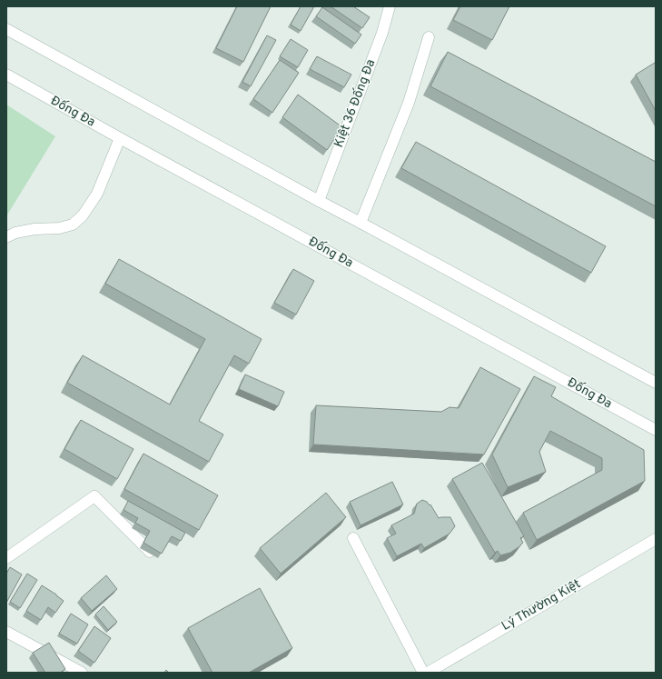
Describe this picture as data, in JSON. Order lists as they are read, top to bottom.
{
  "streets": {
    "street": ["Kiệt 36 Đống Đa", "Đống Đa", "Lý Thường Kiệt"]
  }
}
